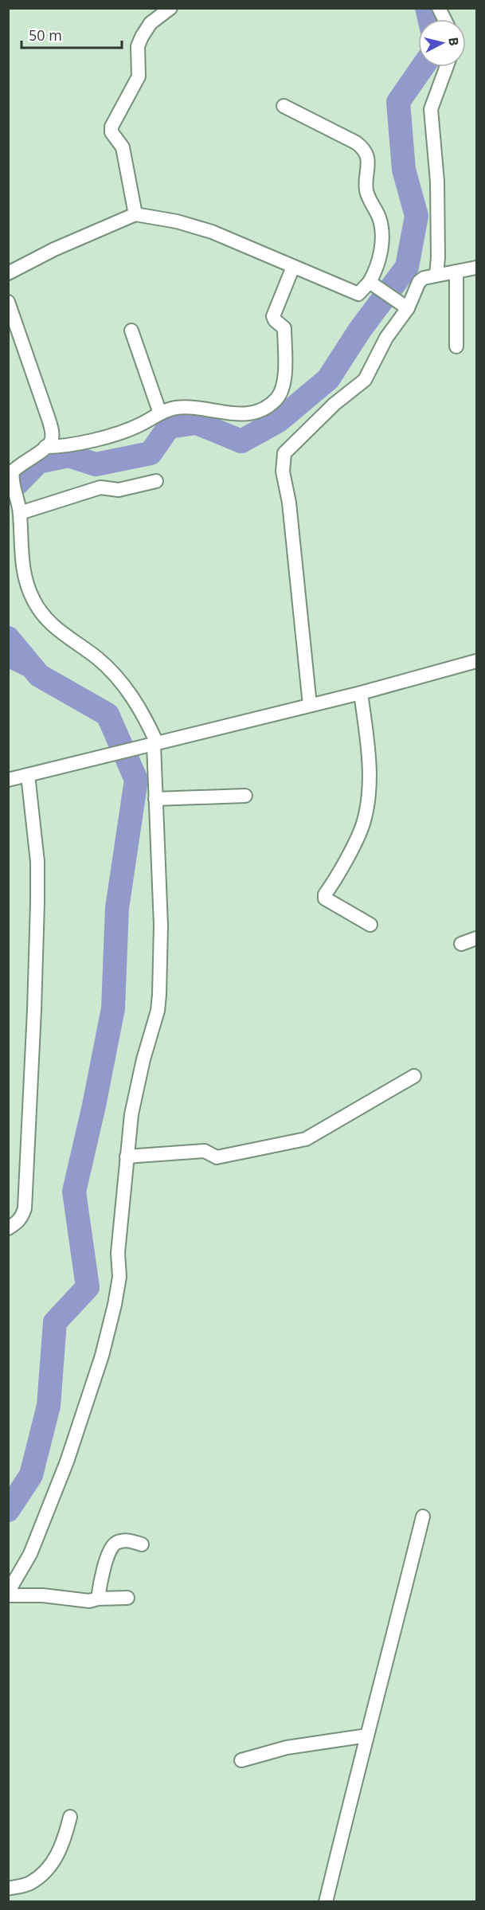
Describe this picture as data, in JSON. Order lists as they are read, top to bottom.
{
  "scale_bar": "50 m",
  "north": "right"
}
